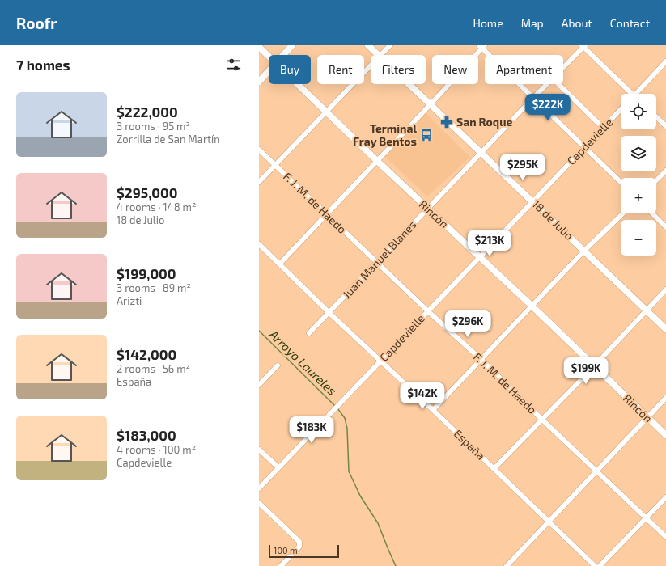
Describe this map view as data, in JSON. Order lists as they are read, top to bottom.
{
  "streets": {
    "street": [
      "Capdevielle",
      "F. J. M. de Haedo",
      "Rincón",
      "18 de Julio",
      "Juan Manuel Blanes",
      "España"
    ]
  },
  "crossings": [
    ["Capdevielle", "F. J. M. de Haedo"],
    ["Capdevielle", "Rincón"],
    ["Capdevielle", "18 de Julio"],
    ["Capdevielle", "España"],
    ["F. J. M. de Haedo", "Juan Manuel Blanes"],
    ["Rincón", "Juan Manuel Blanes"],
    ["18 de Julio", "Juan Manuel Blanes"],
    ["Juan Manuel Blanes", "España"]
  ],
  "water": ["Arroyo Laureles"],
  "places": {
    "pharmacy": ["San Roque"],
    "bus stop": ["Terminal Fray Bentos"]
  },
  "scale_bar": "100 m",
  "page": {
    "header": "Roofr",
    "nav": [
      "Home",
      "Map",
      "About",
      "Contact"
    ],
    "heading": "7 homes",
    "chip": [
      "Buy",
      "Rent",
      "Filters",
      "New",
      "Apartment"
    ],
    "list": [
      {
        "name": "$222,000",
        "note": "3 rooms · 95 m² · Zorrilla de San Martín"
      },
      {
        "name": "$295,000",
        "note": "4 rooms · 148 m² · 18 de Julio"
      },
      {
        "name": "$199,000",
        "note": "3 rooms · 89 m² · Arizti"
      },
      {
        "name": "$142,000",
        "note": "2 rooms · 56 m² · España"
      },
      {
        "name": "$183,000",
        "note": "4 rooms · 100 m² · Capdevielle"
      }
    ],
    "map_buttons": ["+", "−"],
    "price": [
      "$222K",
      "$295K",
      "$213K",
      "$296K",
      "$199K",
      "$142K",
      "$183K"
    ],
    "scale": "100 m"
  }
}
